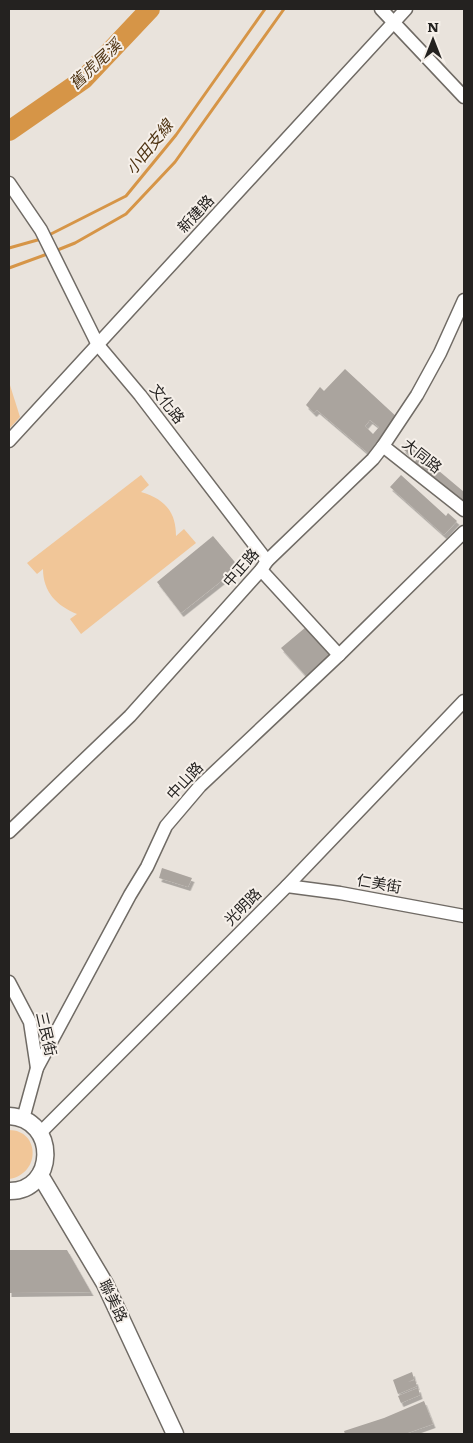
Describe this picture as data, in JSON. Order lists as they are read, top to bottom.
{
  "streets": {
    "street": [
      "新建路",
      "文化路",
      "大同路",
      "中正路",
      "中山路",
      "仁美街",
      "光明路",
      "三民街",
      "聯美路"
    ]
  },
  "crossings": [
    ["新建路", "文化路"],
    ["文化路", "中正路"],
    ["文化路", "中山路"],
    ["大同路", "中正路"],
    ["中山路", "三民街"],
    ["仁美街", "光明路"]
  ],
  "water": ["舊虎尾溪", "小田支線"],
  "north": "top"
}
